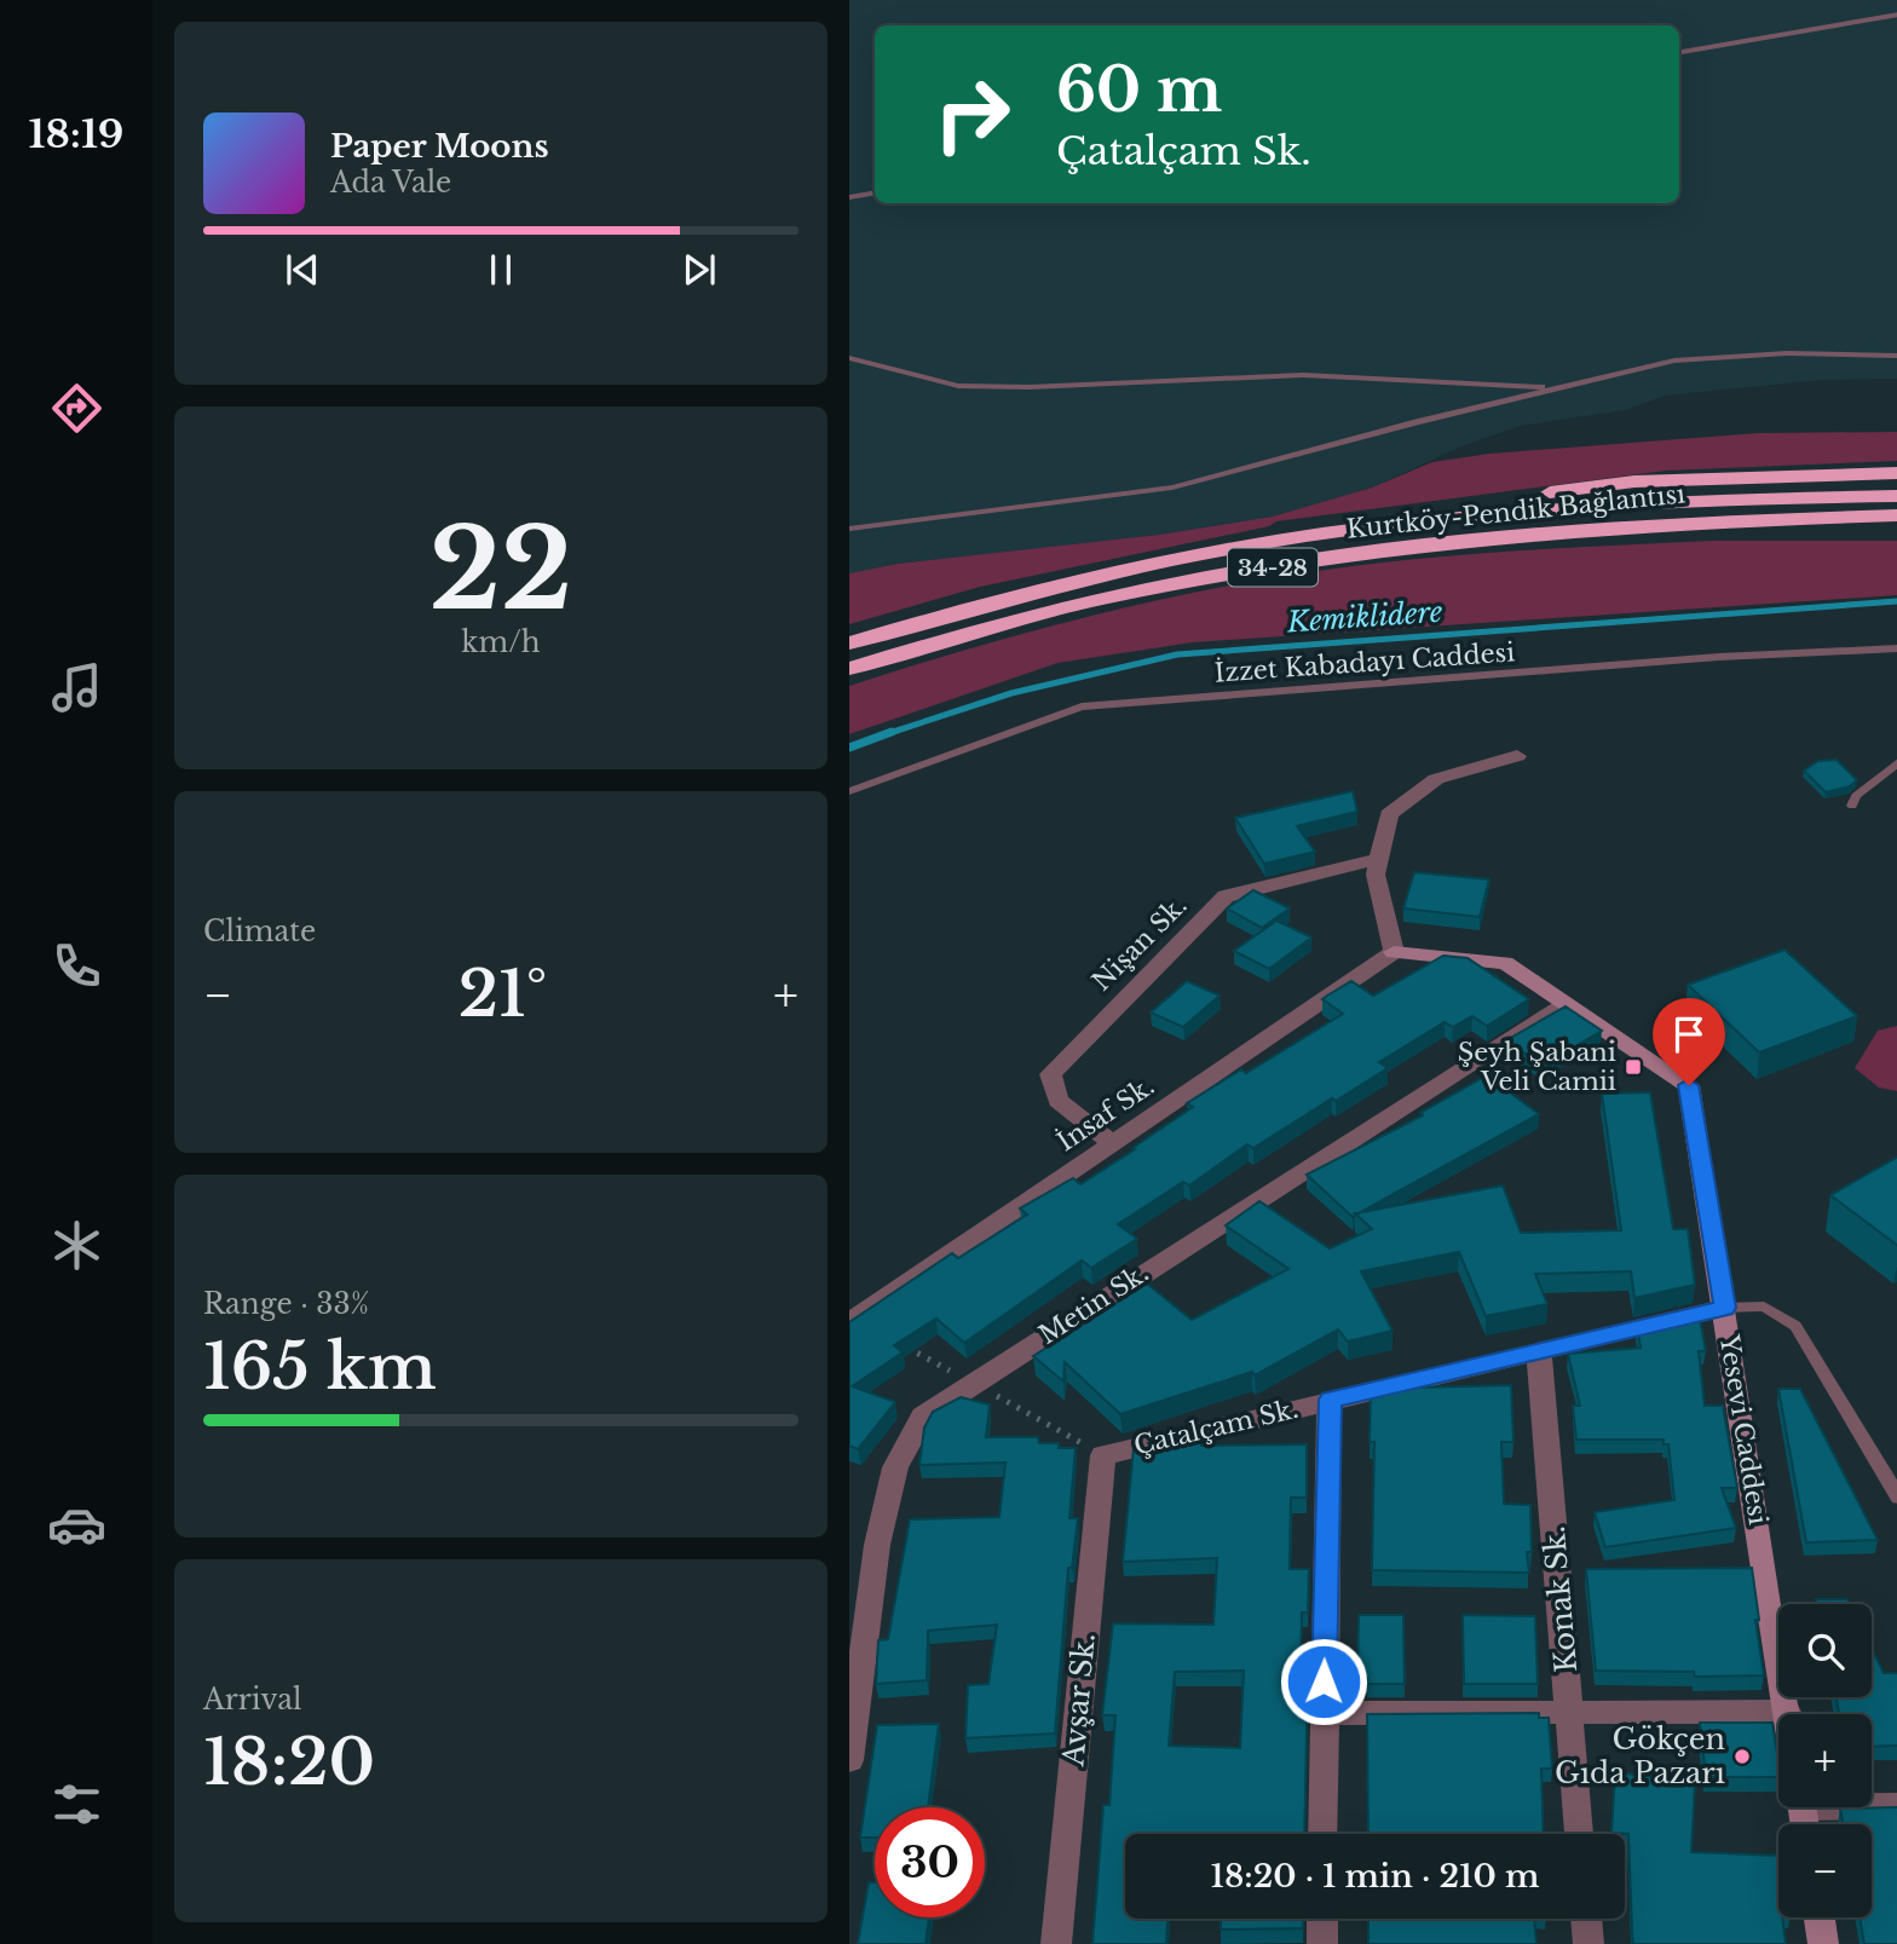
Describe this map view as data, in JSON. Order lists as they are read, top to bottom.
{
  "streets": {
    "highway": ["Kurtköy-Pendik Bağlantısı", "34-28"],
    "street": [
      "Nişan Sk.",
      "İnsaf Sk.",
      "Metin Sk.",
      "Çatalçam Sk.",
      "Yesevi Caddesi",
      "Konak Sk.",
      "Avşar Sk."
    ],
    "lane": ["İzzet Kabadayı Caddesi"]
  },
  "crossings": [
    ["Nişan Sk.", "İnsaf Sk."],
    ["İnsaf Sk.", "Yesevi Caddesi"],
    ["Metin Sk.", "Yesevi Caddesi"],
    ["Çatalçam Sk.", "Yesevi Caddesi"],
    ["Çatalçam Sk.", "Konak Sk."],
    ["Çatalçam Sk.", "Avşar Sk."]
  ],
  "water": ["Kemiklidere"],
  "places": {
    "transit": ["Şeyh Şabani Veli Camii"],
    "other": ["Gökçen Gıda Pazarı"]
  },
  "page": {
    "tabs": "18:19",
    "turn": ["60 m", "Çatalçam Sk."],
    "song": ["Paper Moons", "Ada Vale"],
    "tile": [
      ["22", "km/h"],
      "Climate",
      ["Range · 33%", "165 km"],
      ["Arrival", "18:20"]
    ],
    "heat": ["−", "21°", "+"],
    "map_buttons": ["+", "−"],
    "limit": "30",
    "trip": "18:20 · 1 min · 210 m"
  }
}
